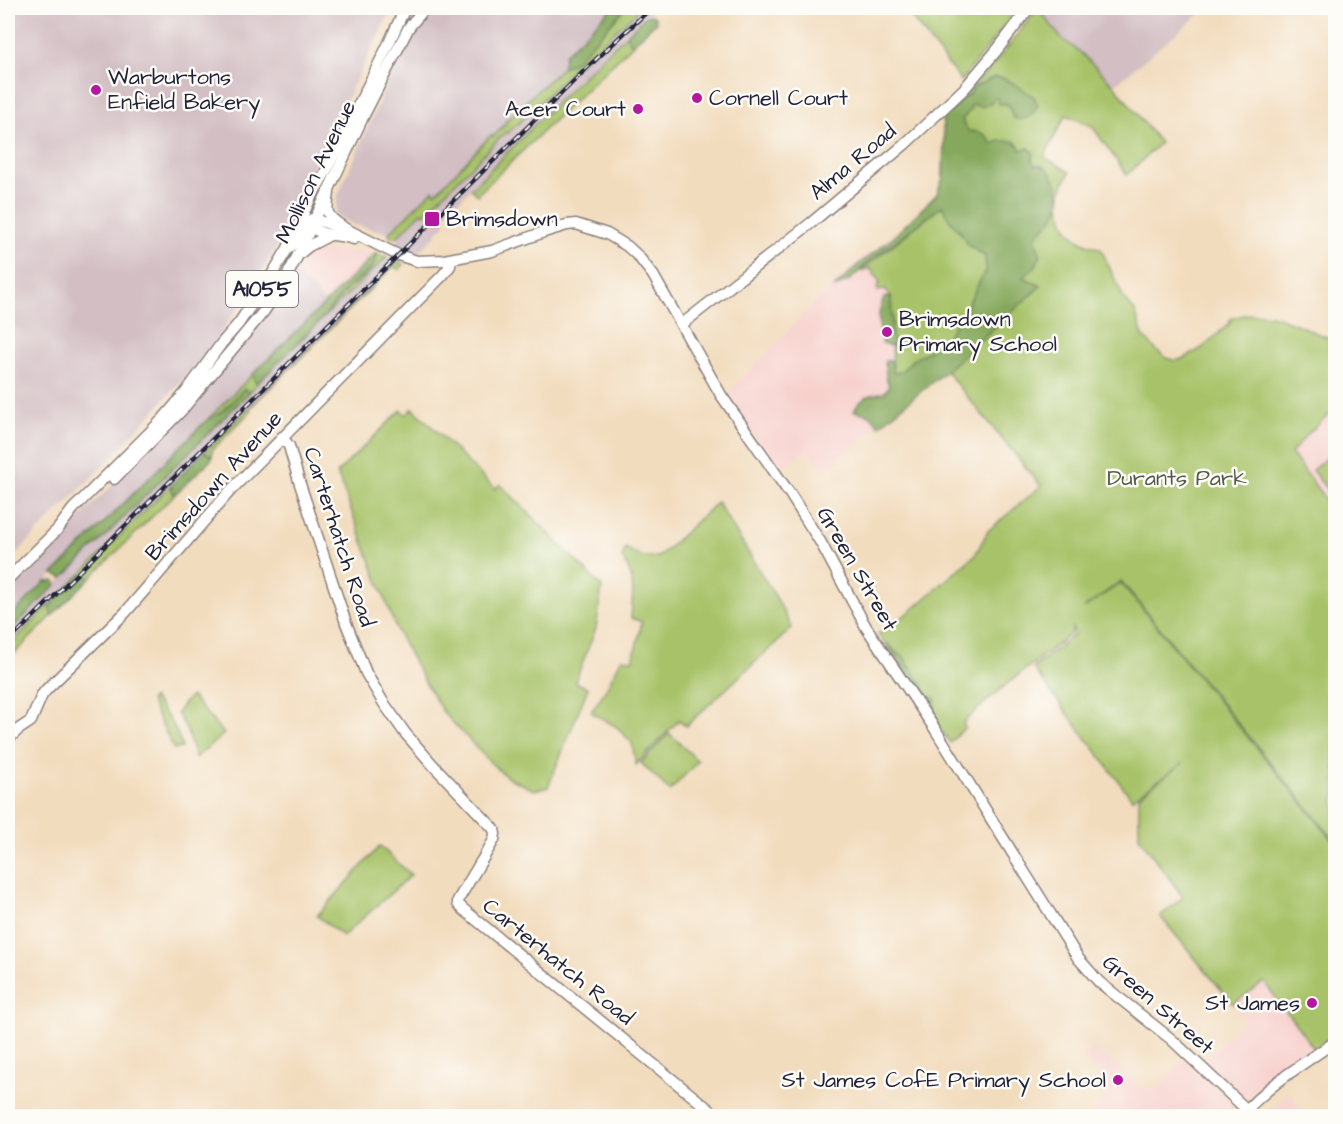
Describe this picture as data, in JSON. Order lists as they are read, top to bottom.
{
  "streets": {
    "street": [
      "Alma Road",
      "Mollison Avenue",
      "A1055",
      "Brimsdown Avenue",
      "Carterhatch Road",
      "Green Street"
    ]
  },
  "crossings": [
    ["Alma Road", "Green Street"],
    ["Mollison Avenue", "Green Street"],
    ["Brimsdown Avenue", "Carterhatch Road"],
    ["Brimsdown Avenue", "Green Street"]
  ],
  "parks": ["Durants Park"],
  "places": {
    "other": [
      "Warburtons Enfield Bakery",
      "Cornell Court",
      "Acer Court",
      "Brimsdown Primary School",
      "St James",
      "St James CofE Primary School"
    ],
    "transit": ["Brimsdown"]
  }
}
